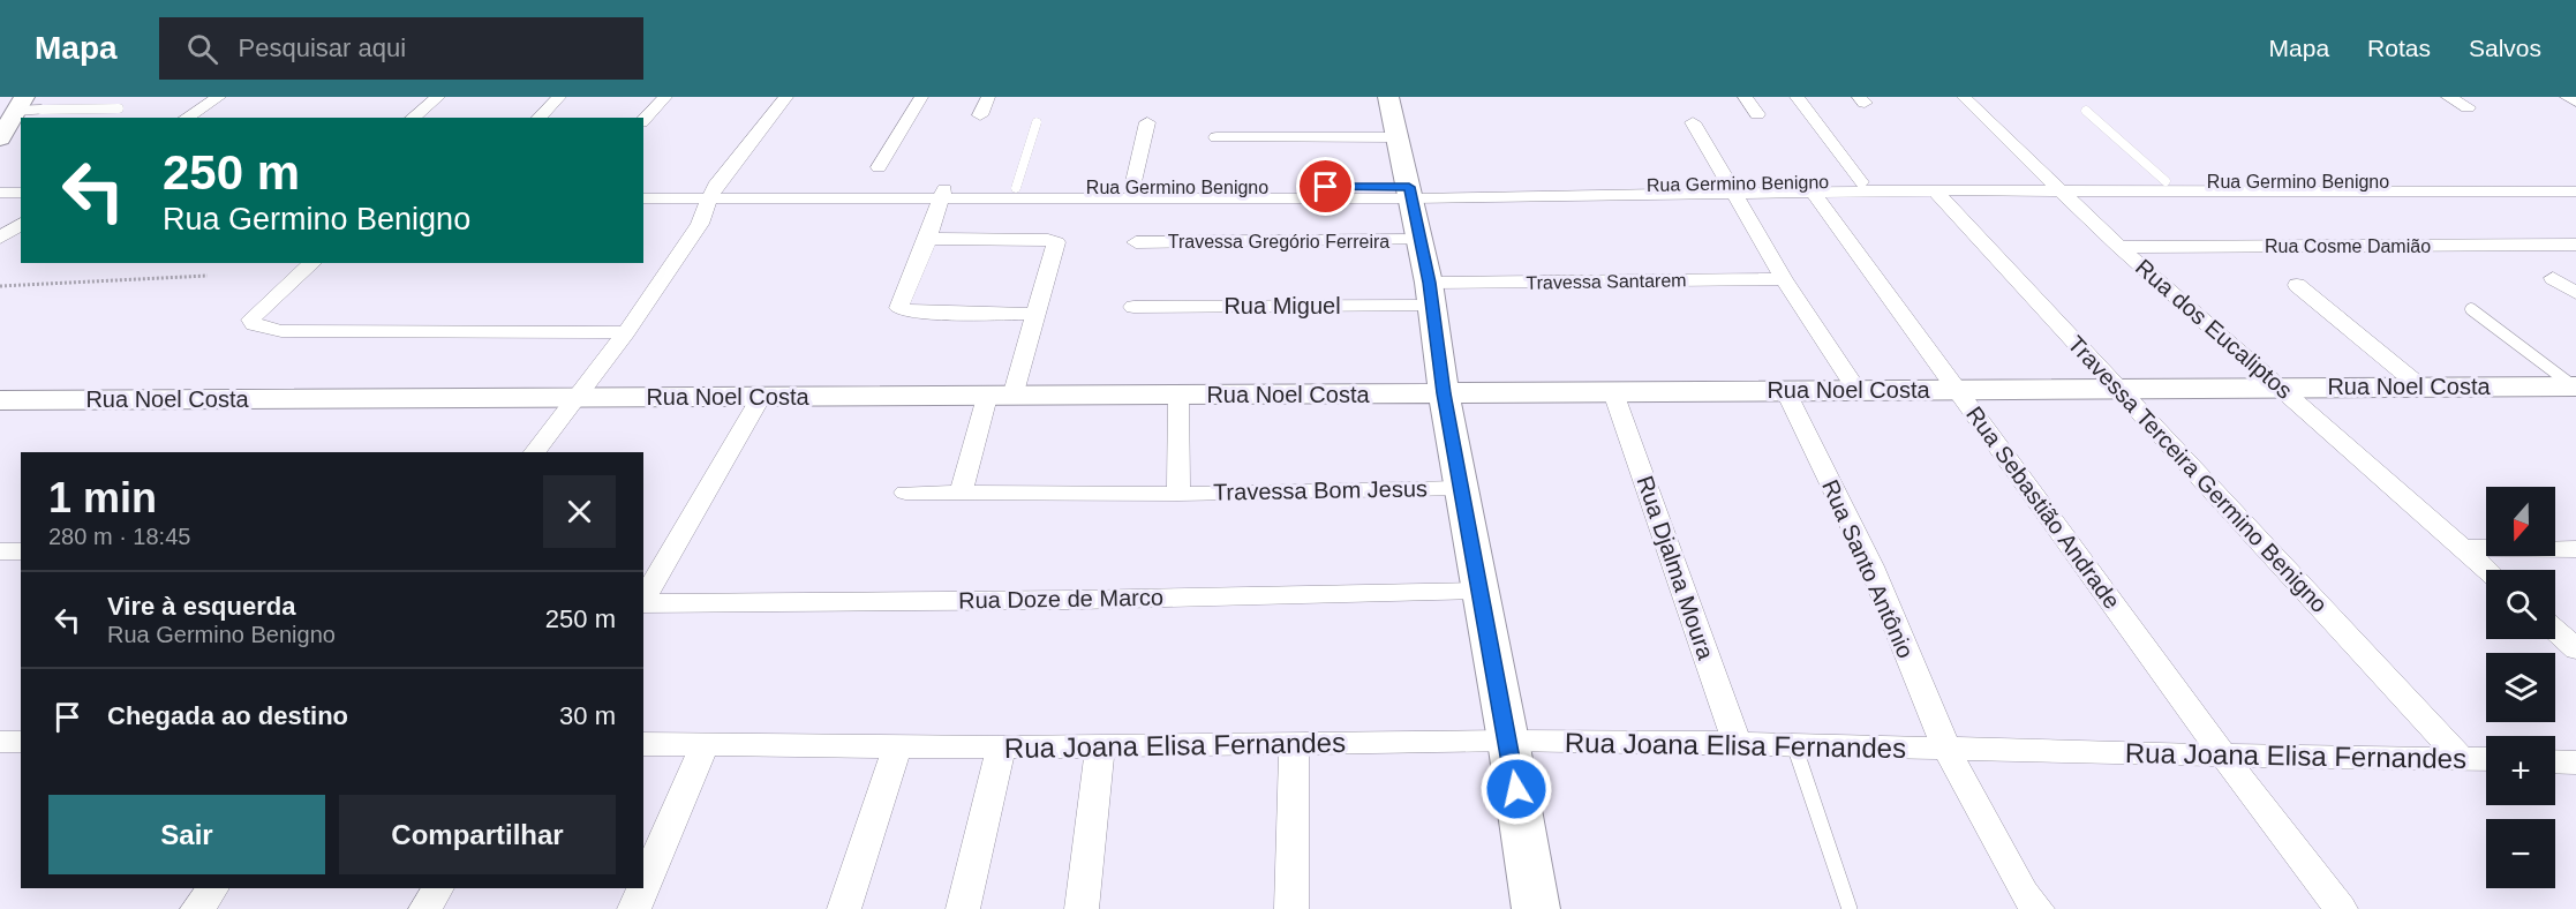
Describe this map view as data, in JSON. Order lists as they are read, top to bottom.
{
  "streets": {
    "street": [
      "Rua Germino Benigno",
      "Travessa Gregório Ferreira",
      "Rua Cosme Damião",
      "Travessa Santarem",
      "Rua Miguel",
      "Rua dos Eucaliptos",
      "Rua Noel Costa",
      "Travessa Terceira Germino Benigno",
      "Travessa Bom Jesus",
      "Rua Sebastião Andrade",
      "Rua Djalma Moura",
      "Rua Santo Antônio",
      "Rua Doze de Marco",
      "Rua Joana Elisa Fernandes"
    ]
  },
  "crossings": [
    ["Rua Germino Benigno", "Rua dos Eucaliptos"],
    ["Rua Germino Benigno", "Travessa Terceira Germino Benigno"],
    ["Rua Germino Benigno", "Rua Sebastião Andrade"],
    ["Rua Cosme Damião", "Rua dos Eucaliptos"],
    ["Travessa Santarem", "Rua Miguel"],
    ["Rua dos Eucaliptos", "Rua Noel Costa"],
    ["Rua Noel Costa", "Travessa Terceira Germino Benigno"],
    ["Rua Noel Costa", "Rua Sebastião Andrade"],
    ["Rua Noel Costa", "Rua Djalma Moura"],
    ["Rua Noel Costa", "Rua Santo Antônio"],
    ["Travessa Terceira Germino Benigno", "Rua Joana Elisa Fernandes"],
    ["Rua Sebastião Andrade", "Rua Joana Elisa Fernandes"],
    ["Rua Djalma Moura", "Rua Joana Elisa Fernandes"],
    ["Rua Santo Antônio", "Rua Joana Elisa Fernandes"]
  ],
  "north": "bottom",
  "page": {
    "header": "Mapa",
    "search": "Pesquisar aqui",
    "nav": ["Mapa", "Rotas", "Salvos"],
    "turn": ["250 m", "Rua Germino Benigno"],
    "heading": ["1 min", "280 m · 18:45"],
    "map_buttons": ["+", "−"],
    "list": [
      {
        "name": "Vire à esquerda",
        "note": "Rua Germino Benigno",
        "value": "250 m"
      },
      {
        "name": "Chegada ao destino",
        "value": "30 m"
      }
    ],
    "buttons": ["Sair", "Compartilhar"]
  }
}
